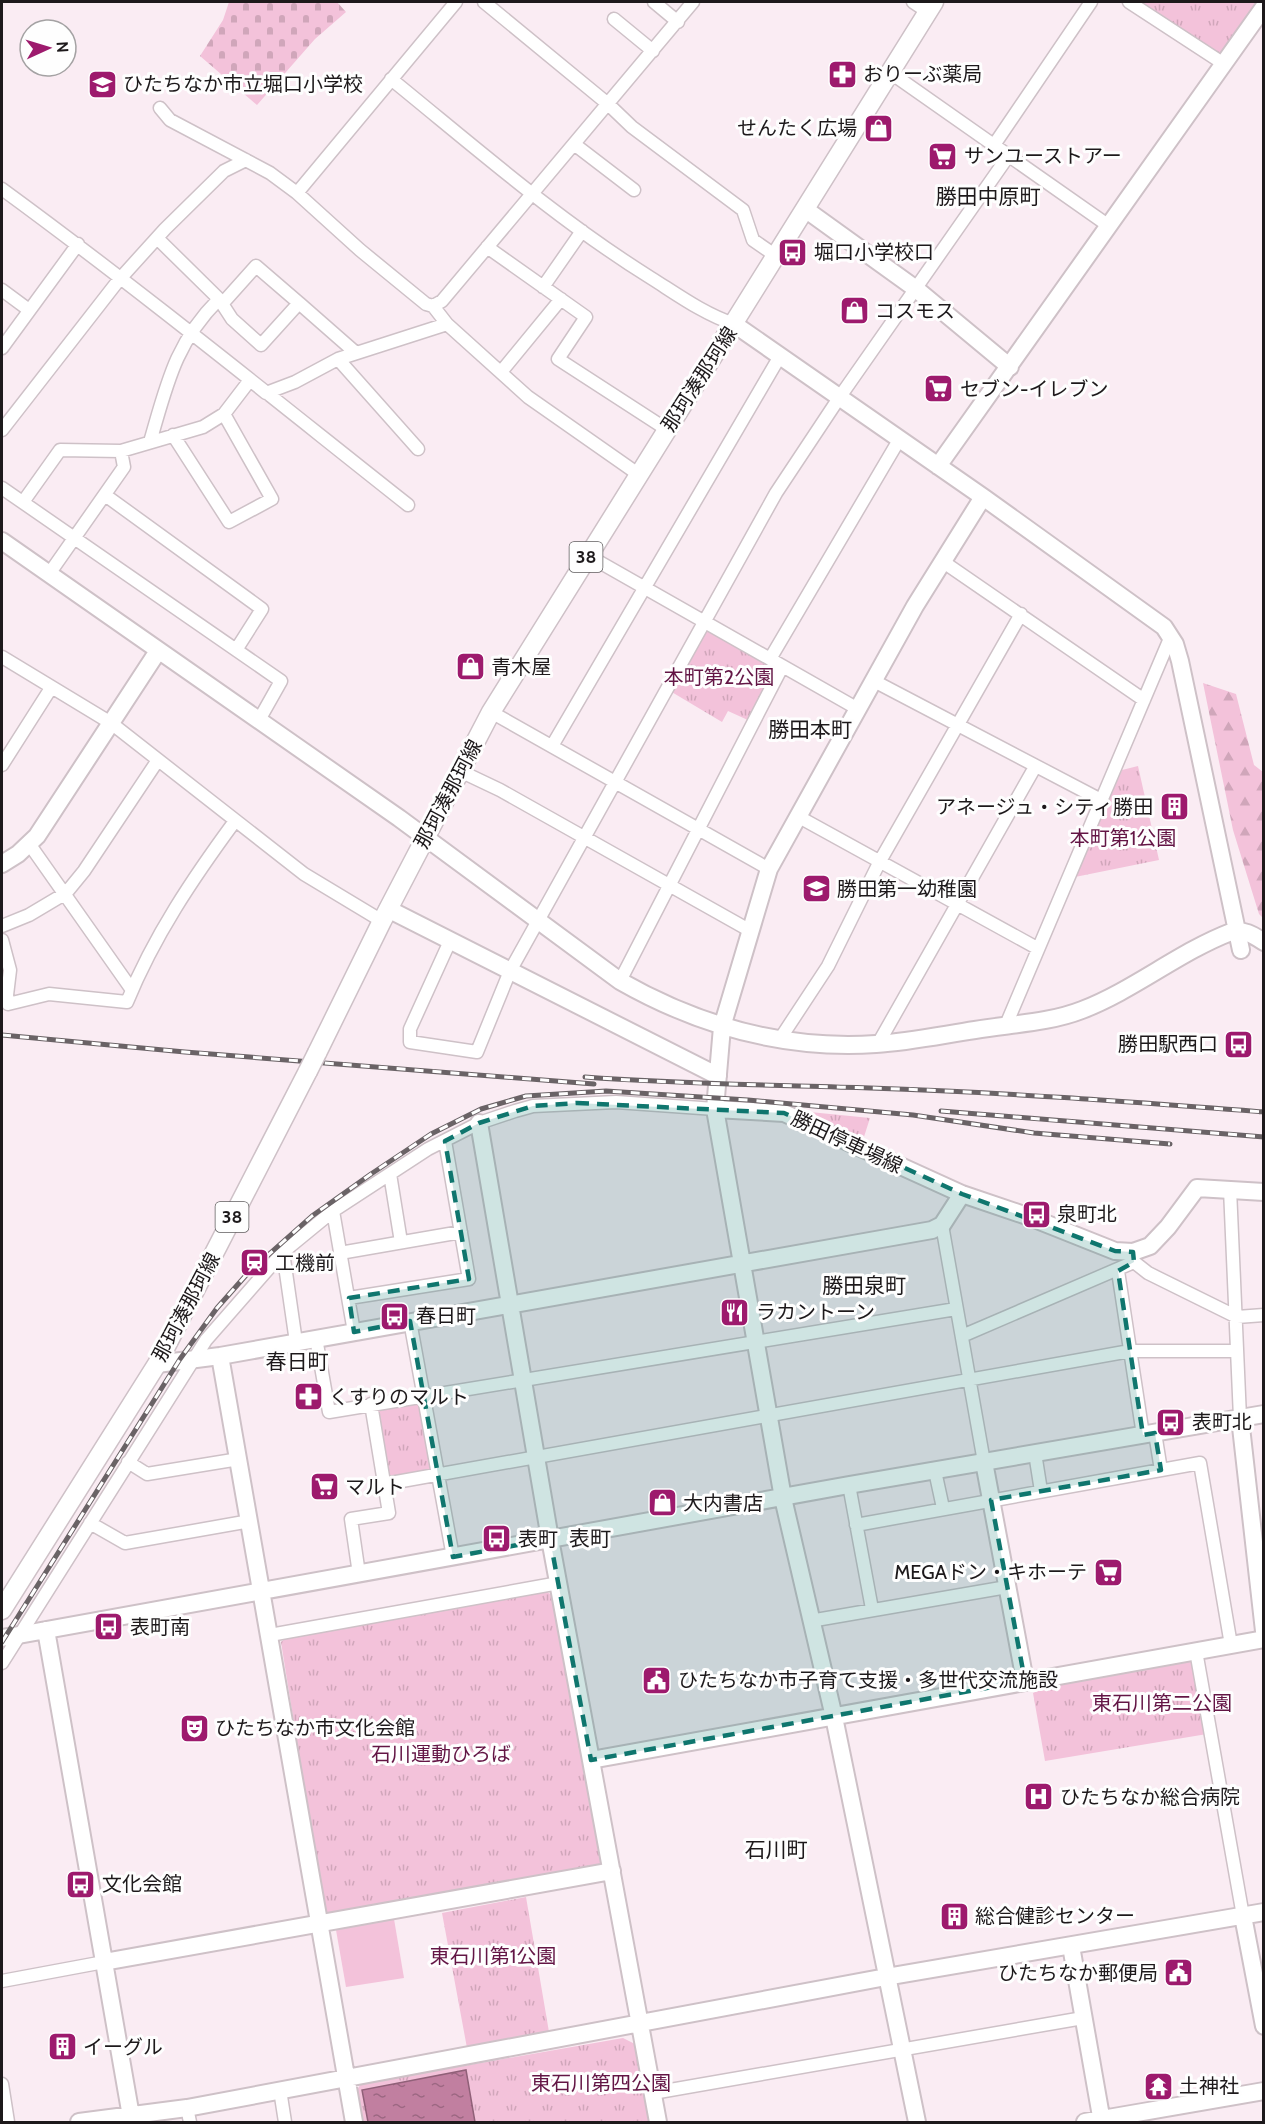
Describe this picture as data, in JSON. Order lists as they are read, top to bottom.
{
  "streets": {
    "main road": ["那珂湊那珂線", "38"],
    "street": ["勝田停車場線"]
  },
  "districts": [
    "勝田中原町",
    "勝田本町",
    "勝田泉町",
    "春日町",
    "表町",
    "石川町"
  ],
  "parks": [
    "本町第2公園",
    "本町第1公園",
    "東石川第二公園",
    "石川運動ひろば",
    "東石川第1公園",
    "東石川第四公園"
  ],
  "places": {
    "pharmacy": ["おりーぶ薬局", "くすりのマルト"],
    "school or university": ["ひたちなか市立堀口小学校", "勝田第一幼稚園"],
    "shop": [
      "せんたく広場",
      "コスモス",
      "青木屋",
      "大内書店"
    ],
    "supermarket": [
      "サンユーストアー",
      "セブン-イレブン",
      "マルト",
      "MEGAドン・キホーテ"
    ],
    "bus stop": [
      "堀口小学校口",
      "勝田駅西口",
      "泉町北",
      "春日町",
      "表町北",
      "表町",
      "表町南",
      "文化会館"
    ],
    "building": ["アネージュ・シティ勝田", "総合健診センター", "イーグル"],
    "station": ["工機前"],
    "restaurant": ["ラカントーン"],
    "public building": ["ひたちなか市子育て支援・多世代交流施設", "ひたちなか郵便局"],
    "theatre": ["ひたちなか市文化会館"],
    "hospital": ["ひたちなか総合病院"],
    "temple": ["土神社"]
  },
  "north": "right"
}
